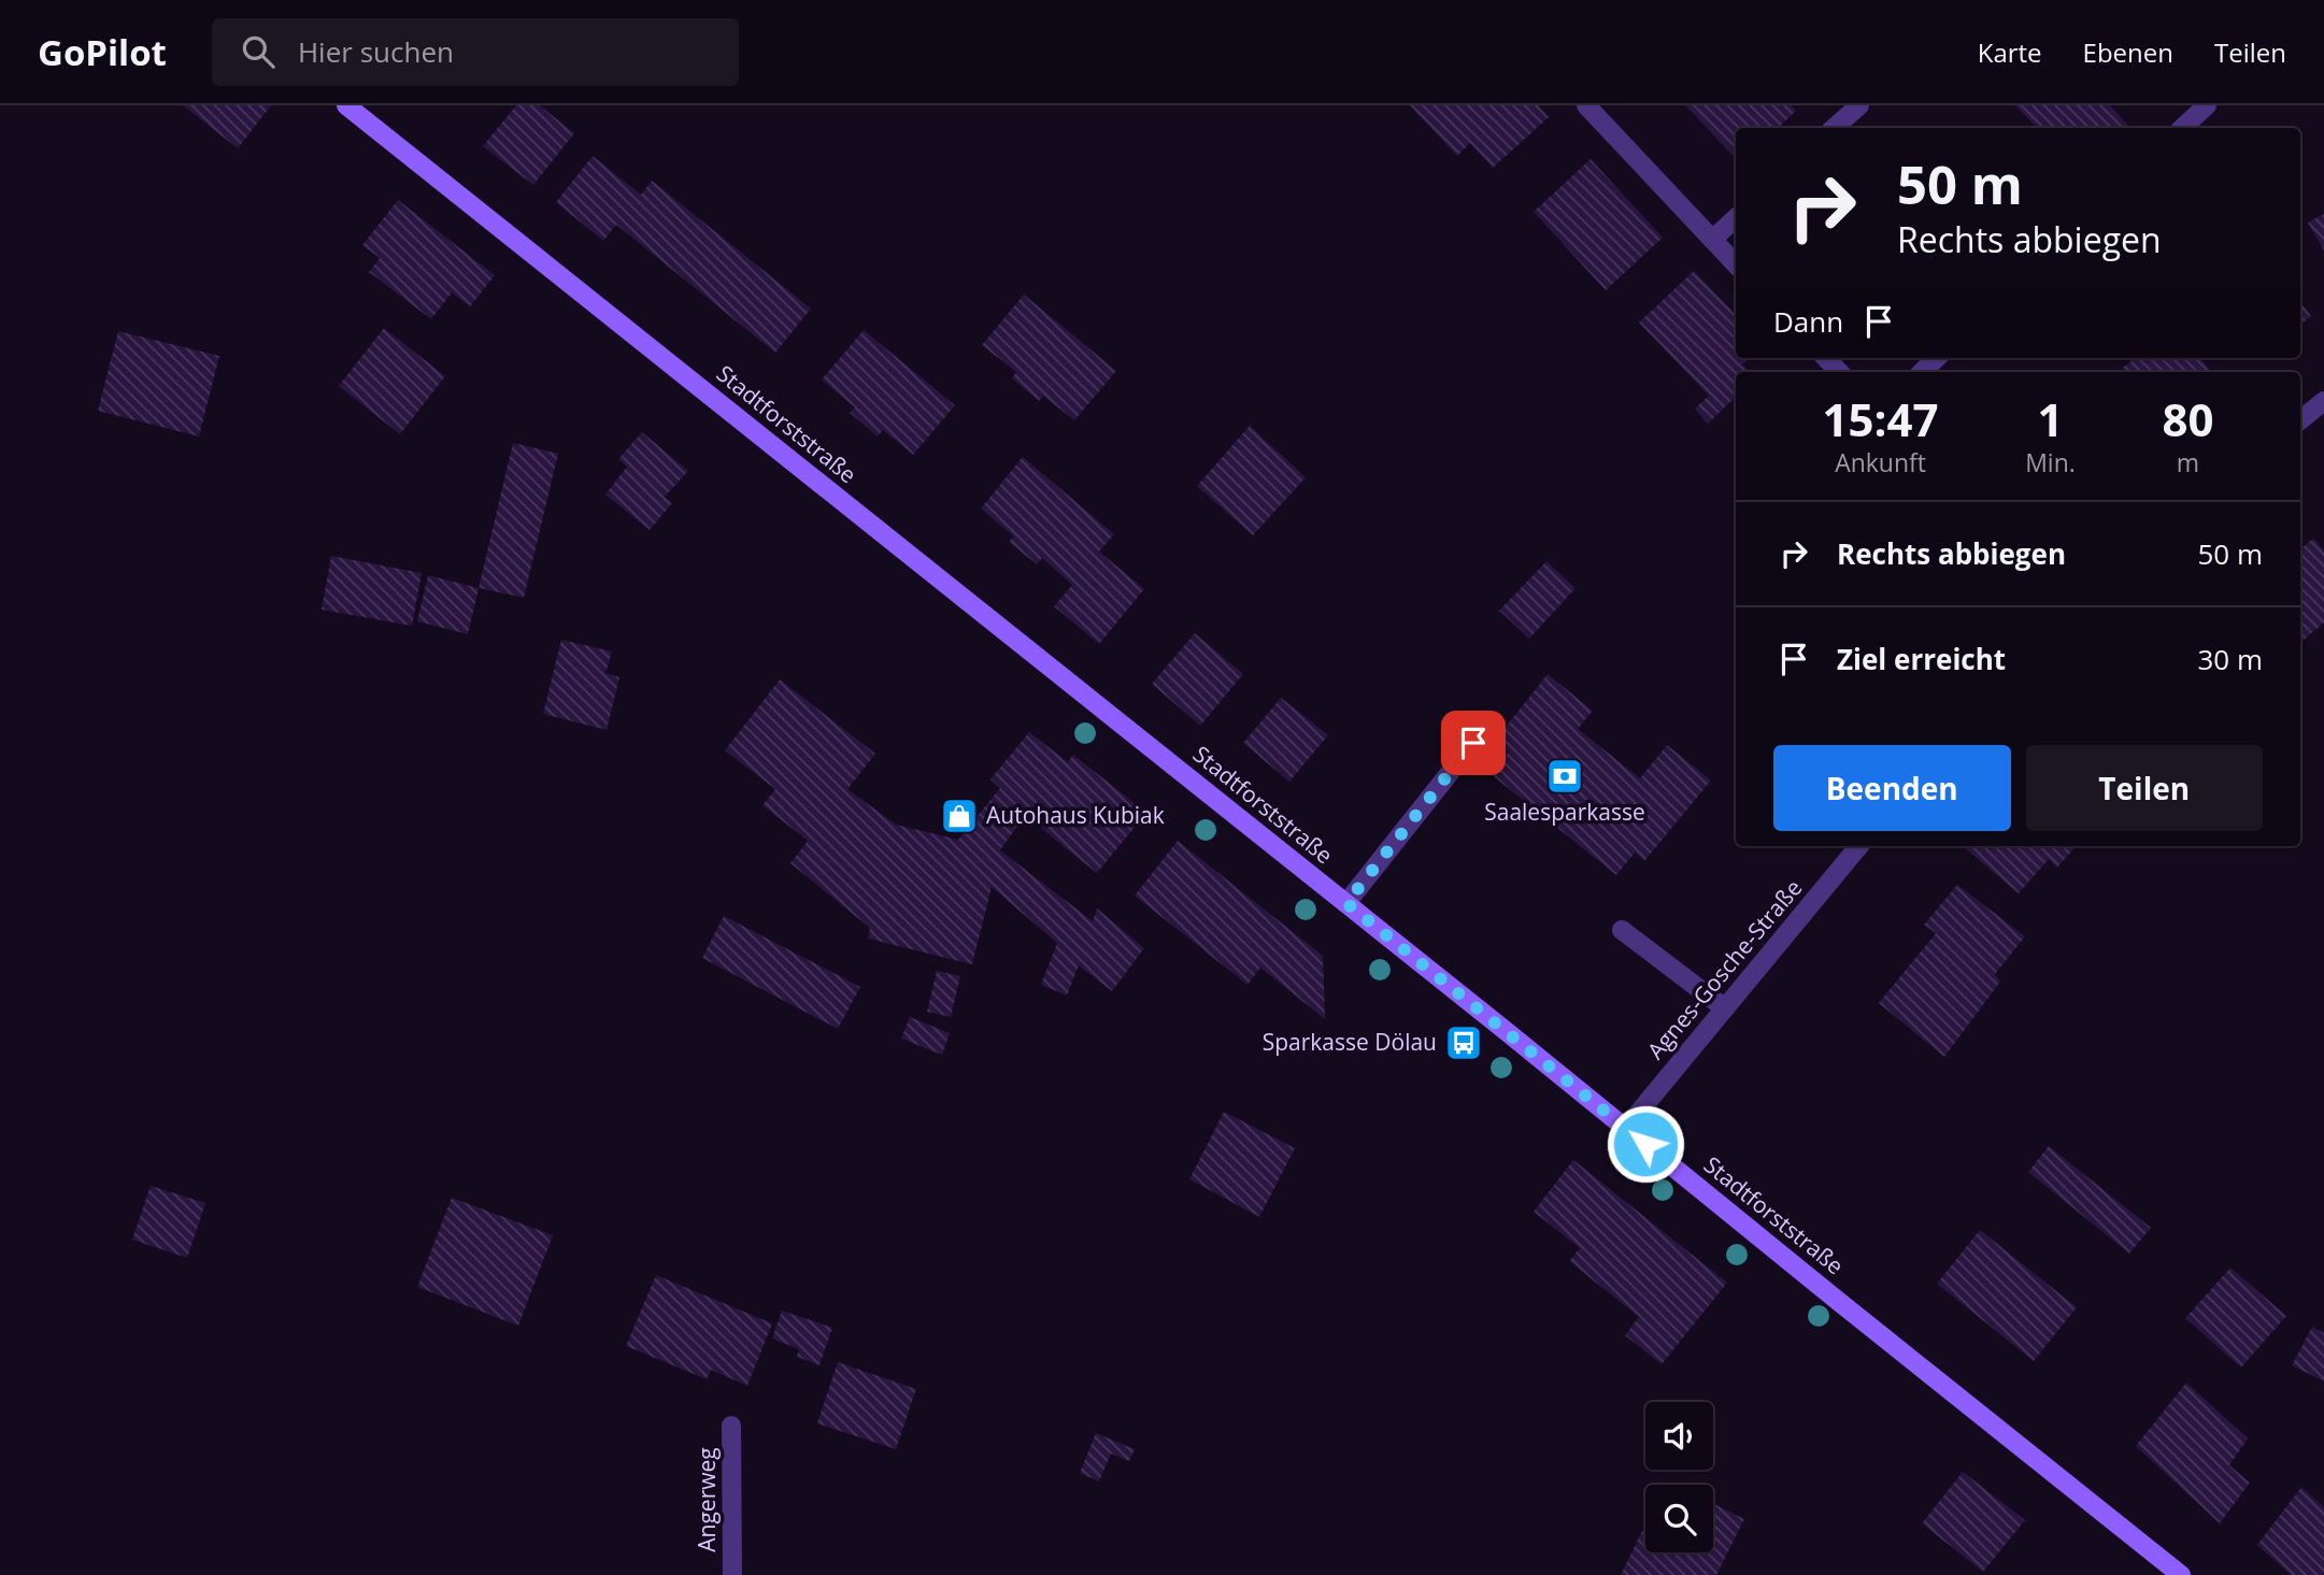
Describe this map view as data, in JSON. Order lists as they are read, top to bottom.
{
  "streets": {
    "main road": ["Stadtforststraße"],
    "street": ["Agnes-Gosche-Straße", "Angerweg"]
  },
  "crossings": [
    ["Stadtforststraße", "Agnes-Gosche-Straße"]
  ],
  "places": {
    "bank": ["Saalesparkasse"],
    "shop": ["Autohaus Kubiak"],
    "bus stop": ["Sparkasse Dölau"]
  },
  "page": {
    "header": "GoPilot",
    "search": "Hier suchen",
    "nav": ["Karte", "Ebenen", "Teilen"],
    "turn": ["50 m", "Rechts abbiegen"],
    "then": "Dann",
    "eta": [
      "15:47",
      "Ankunft",
      "1",
      "Min.",
      "80",
      "m"
    ],
    "list": [
      {
        "name": "Rechts abbiegen",
        "value": "50 m"
      },
      {
        "name": "Ziel erreicht",
        "value": "30 m"
      }
    ],
    "buttons": ["Beenden", "Teilen"]
  }
}
